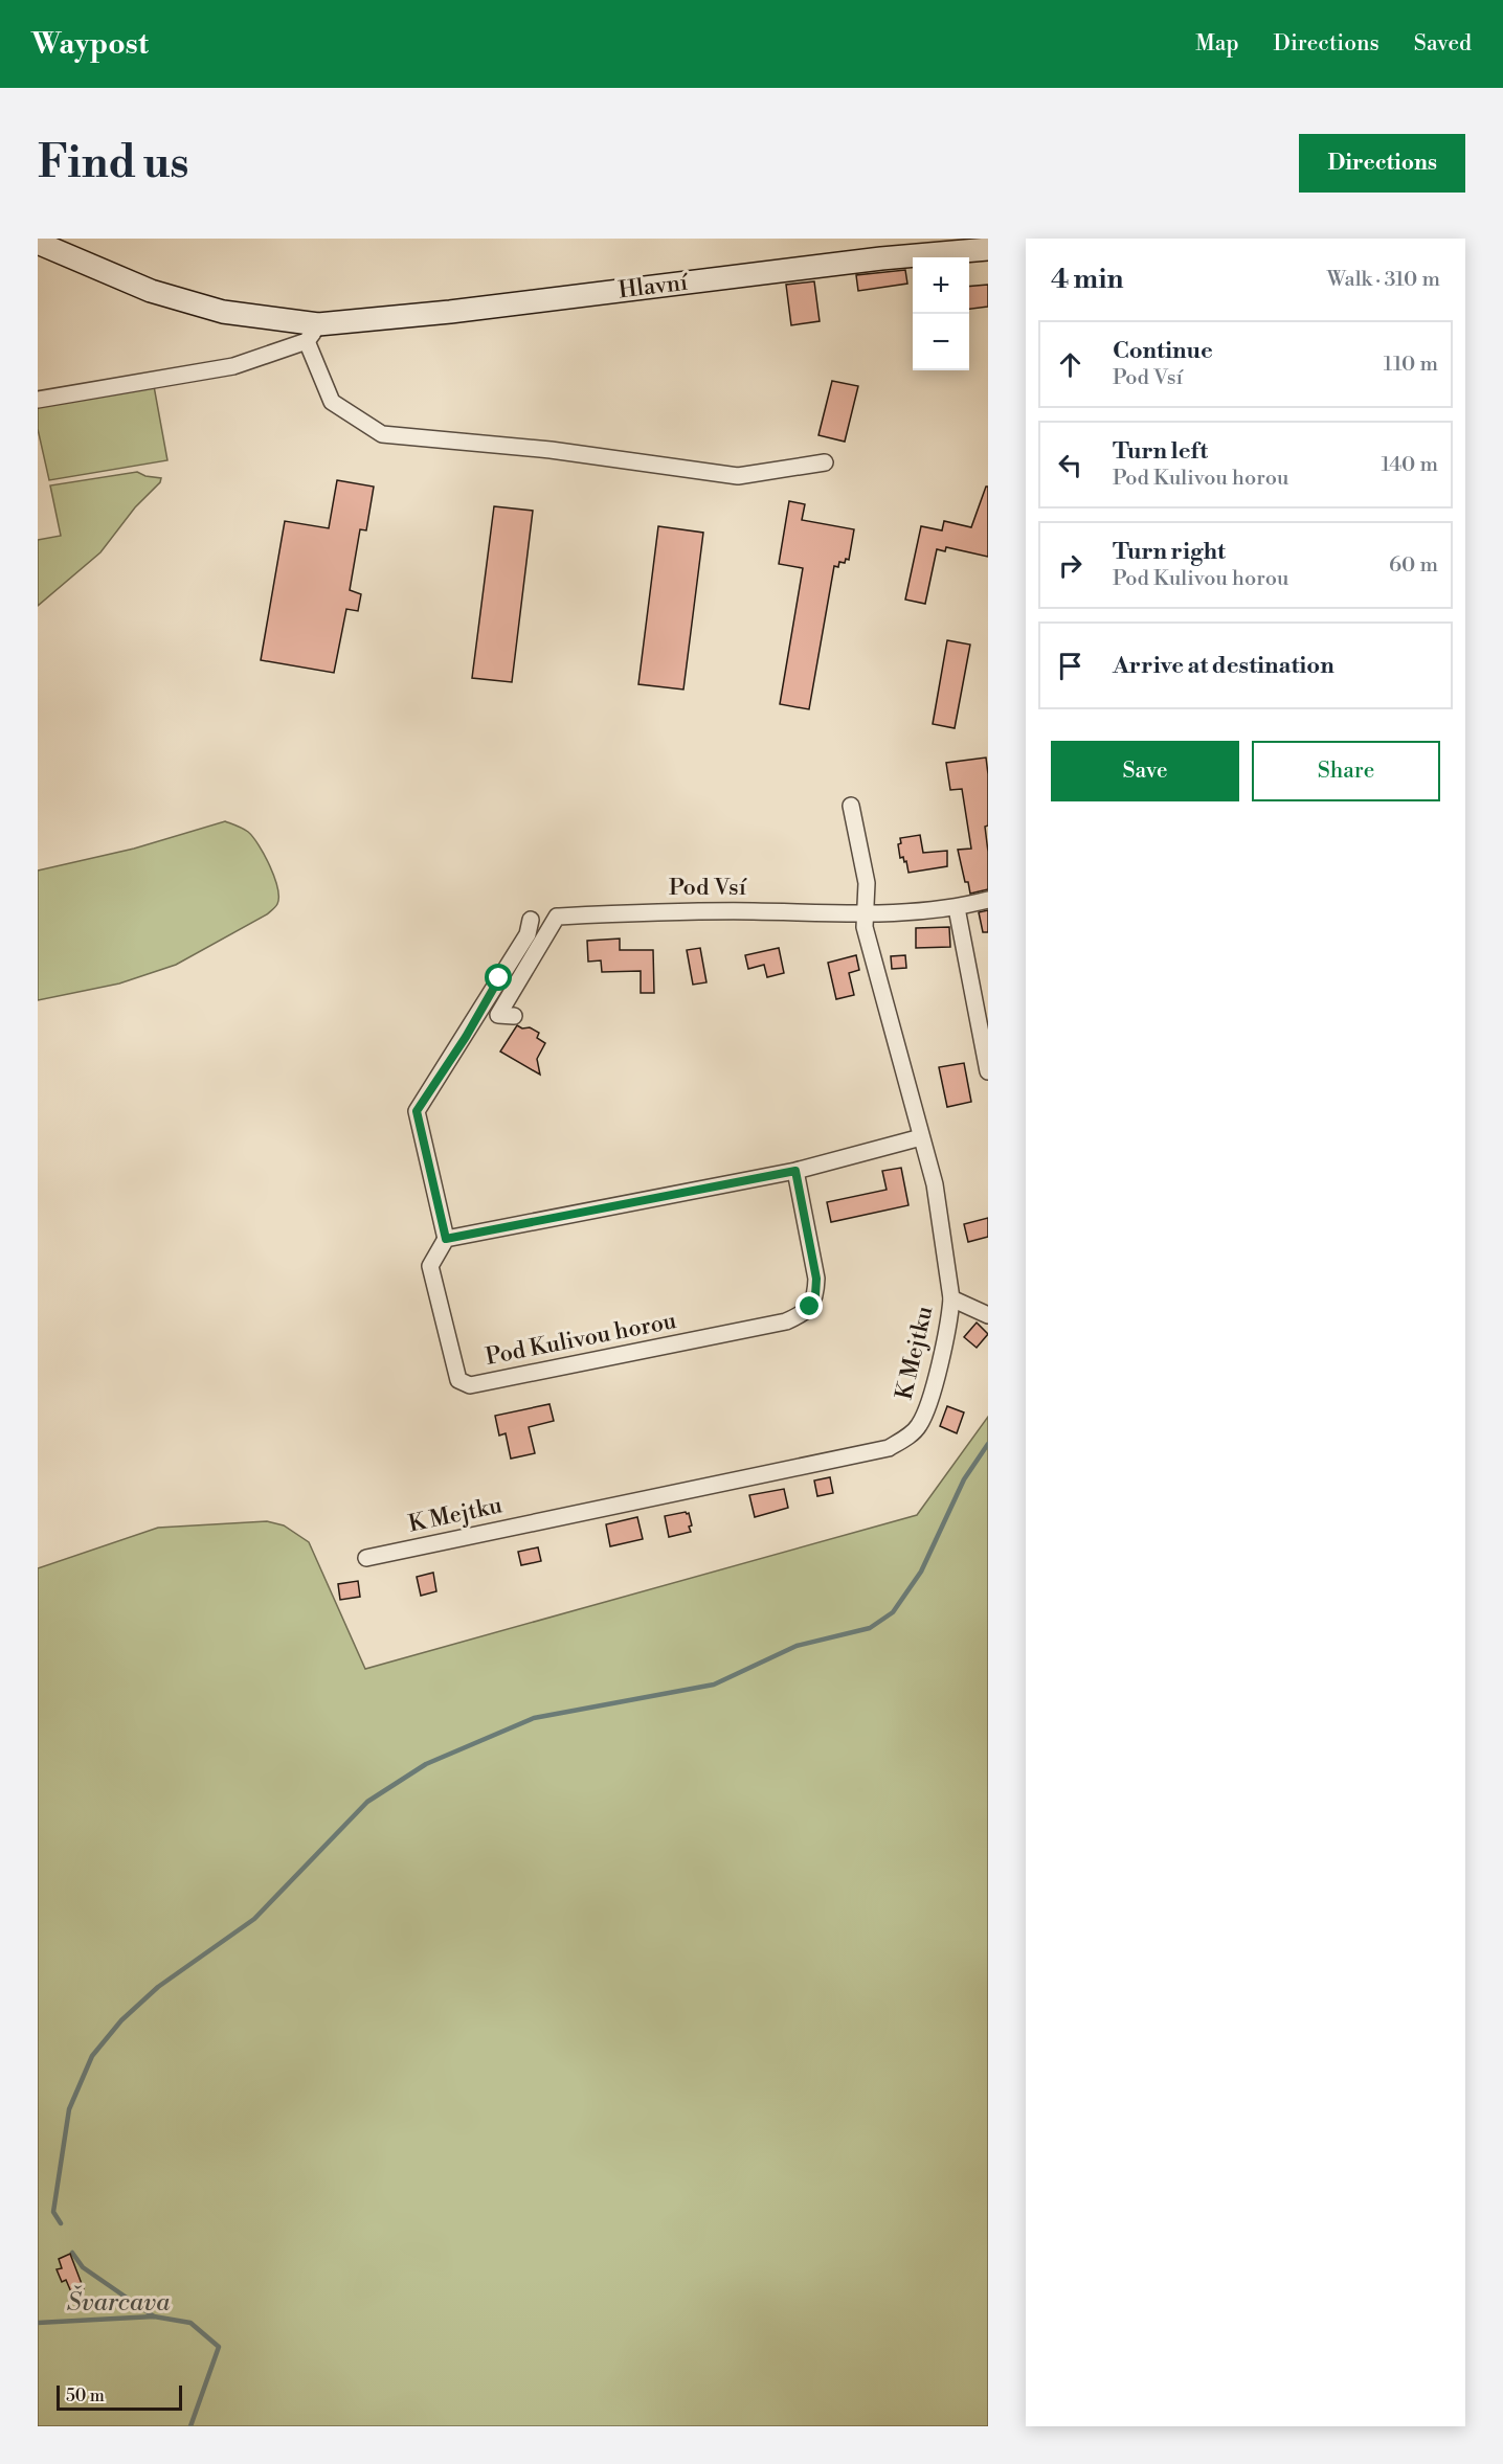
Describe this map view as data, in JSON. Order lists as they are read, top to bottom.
{
  "streets": {
    "main road": ["Hlavní"],
    "street": ["Pod Vsí", "Pod Kulivou horou", "K Mejtku"]
  },
  "crossings": [
    ["Pod Vsí", "K Mejtku"]
  ],
  "water": ["Švarcava"],
  "scale_bar": "50 m",
  "page": {
    "header": "Waypost",
    "nav": ["Map", "Directions", "Saved"],
    "buttons": [
      "Directions",
      ["Save", "Share"]
    ],
    "title": "Find us",
    "heading": ["4 min", "Walk · 310 m"],
    "map_buttons": ["+", "−"],
    "list": [
      ["Continue", "Pod Vsí", "110 m"],
      ["Turn left", "Pod Kulivou horou", "140 m"],
      ["Turn right", "Pod Kulivou horou", "60 m"],
      "Arrive at destination"
    ],
    "scale": "50 m"
  }
}
